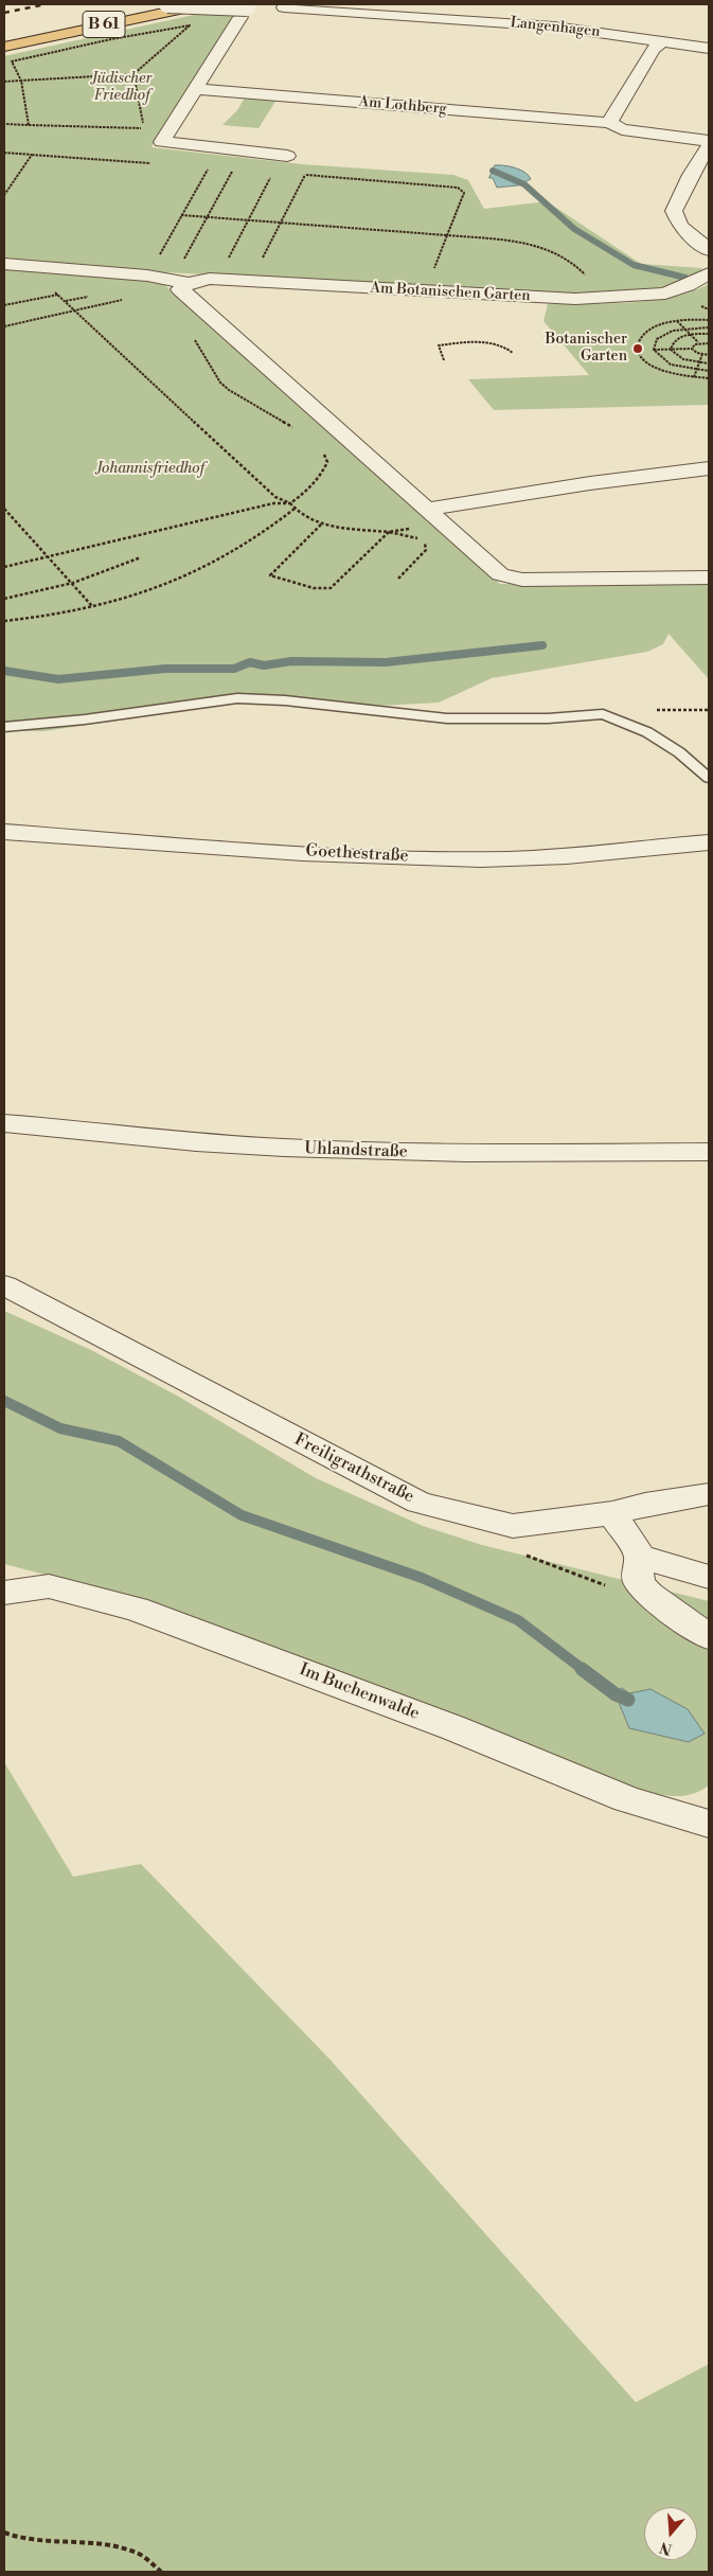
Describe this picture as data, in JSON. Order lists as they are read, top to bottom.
{
  "streets": {
    "highway": ["B 61"],
    "street": [
      "Langenhagen",
      "Am Lothberg",
      "Am Botanischen Garten",
      "Goethestraße",
      "Uhlandstraße",
      "Freiligrathstraße",
      "Im Buchenwalde"
    ]
  },
  "parks": ["Jüdischer Friedhof", "Johannisfriedhof"],
  "places": ["Botanischer Garten"],
  "north": "bottom"
}
